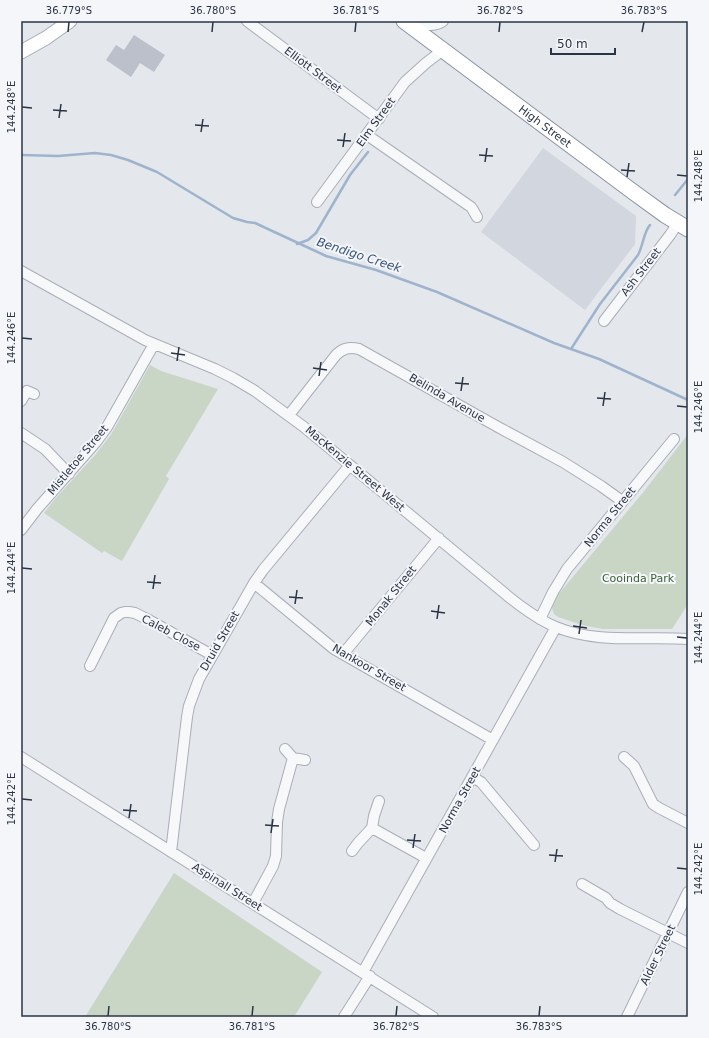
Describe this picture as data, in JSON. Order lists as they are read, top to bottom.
{
  "streets": {
    "highway": ["High Street"],
    "street": [
      "Elliott Street",
      "Elm Street",
      "Ash Street",
      "Belinda Avenue",
      "Mistletoe Street",
      "MacKenzie Street West",
      "Norma Street",
      "Monak Street",
      "Caleb Close",
      "Druid Street",
      "Nankoor Street",
      "Aspinall Street",
      "Alder Street"
    ]
  },
  "crossings": [
    ["Elliott Street", "Elm Street"],
    ["Elm Street", "High Street"],
    ["High Street", "Ash Street"],
    ["Belinda Avenue", "MacKenzie Street West"],
    ["Belinda Avenue", "Norma Street"],
    ["Mistletoe Street", "MacKenzie Street West"],
    ["MacKenzie Street West", "Norma Street"],
    ["MacKenzie Street West", "Monak Street"],
    ["MacKenzie Street West", "Druid Street"],
    ["Norma Street", "Nankoor Street"],
    ["Norma Street", "Aspinall Street"],
    ["Monak Street", "Nankoor Street"],
    ["Caleb Close", "Druid Street"],
    ["Druid Street", "Nankoor Street"],
    ["Druid Street", "Aspinall Street"]
  ],
  "water": ["Bendigo Creek"],
  "parks": ["Cooinda Park"],
  "scale_bar": "50 m",
  "coordinates": [
    "36.779°S",
    "36.780°S",
    "36.781°S",
    "36.782°S",
    "36.783°S",
    "144.248°E",
    "144.246°E",
    "144.244°E",
    "144.242°E"
  ]
}
